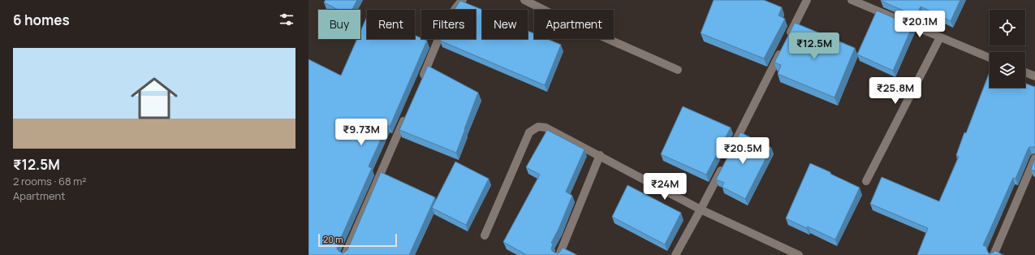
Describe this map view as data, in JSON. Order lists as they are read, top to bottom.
{
  "scale_bar": "20 m",
  "page": {
    "heading": "6 homes",
    "chip": [
      "Buy",
      "Rent",
      "Filters",
      "New",
      "Apartment"
    ],
    "price": [
      "₹20.1M",
      "₹12.5M",
      "₹25.8M",
      "₹9.73M",
      "₹20.5M",
      "₹24M"
    ],
    "list": [
      {
        "name": "₹12.5M",
        "note": "2 rooms · 68 m² · Apartment"
      }
    ],
    "scale": "20 m"
  }
}
